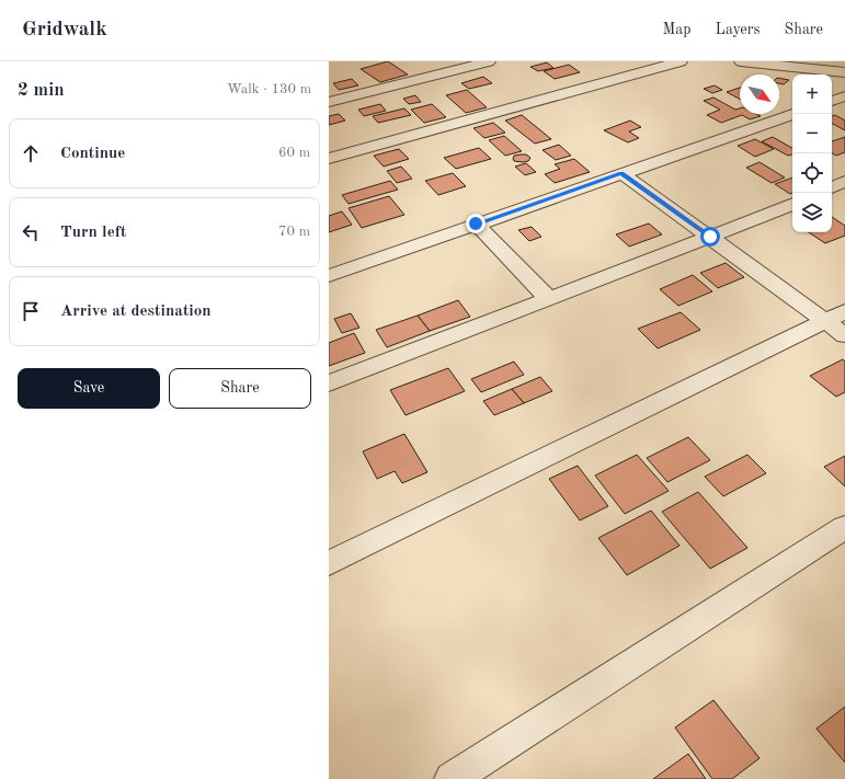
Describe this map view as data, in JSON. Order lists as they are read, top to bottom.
{
  "north": "bottom right",
  "page": {
    "header": "Gridwalk",
    "nav": ["Map", "Layers", "Share"],
    "heading": ["2 min", "Walk · 130 m"],
    "map_buttons": ["+", "−"],
    "list": [
      ["Continue", "60 m"],
      ["Turn left", "70 m"],
      "Arrive at destination"
    ],
    "buttons": ["Save", "Share"]
  }
}
